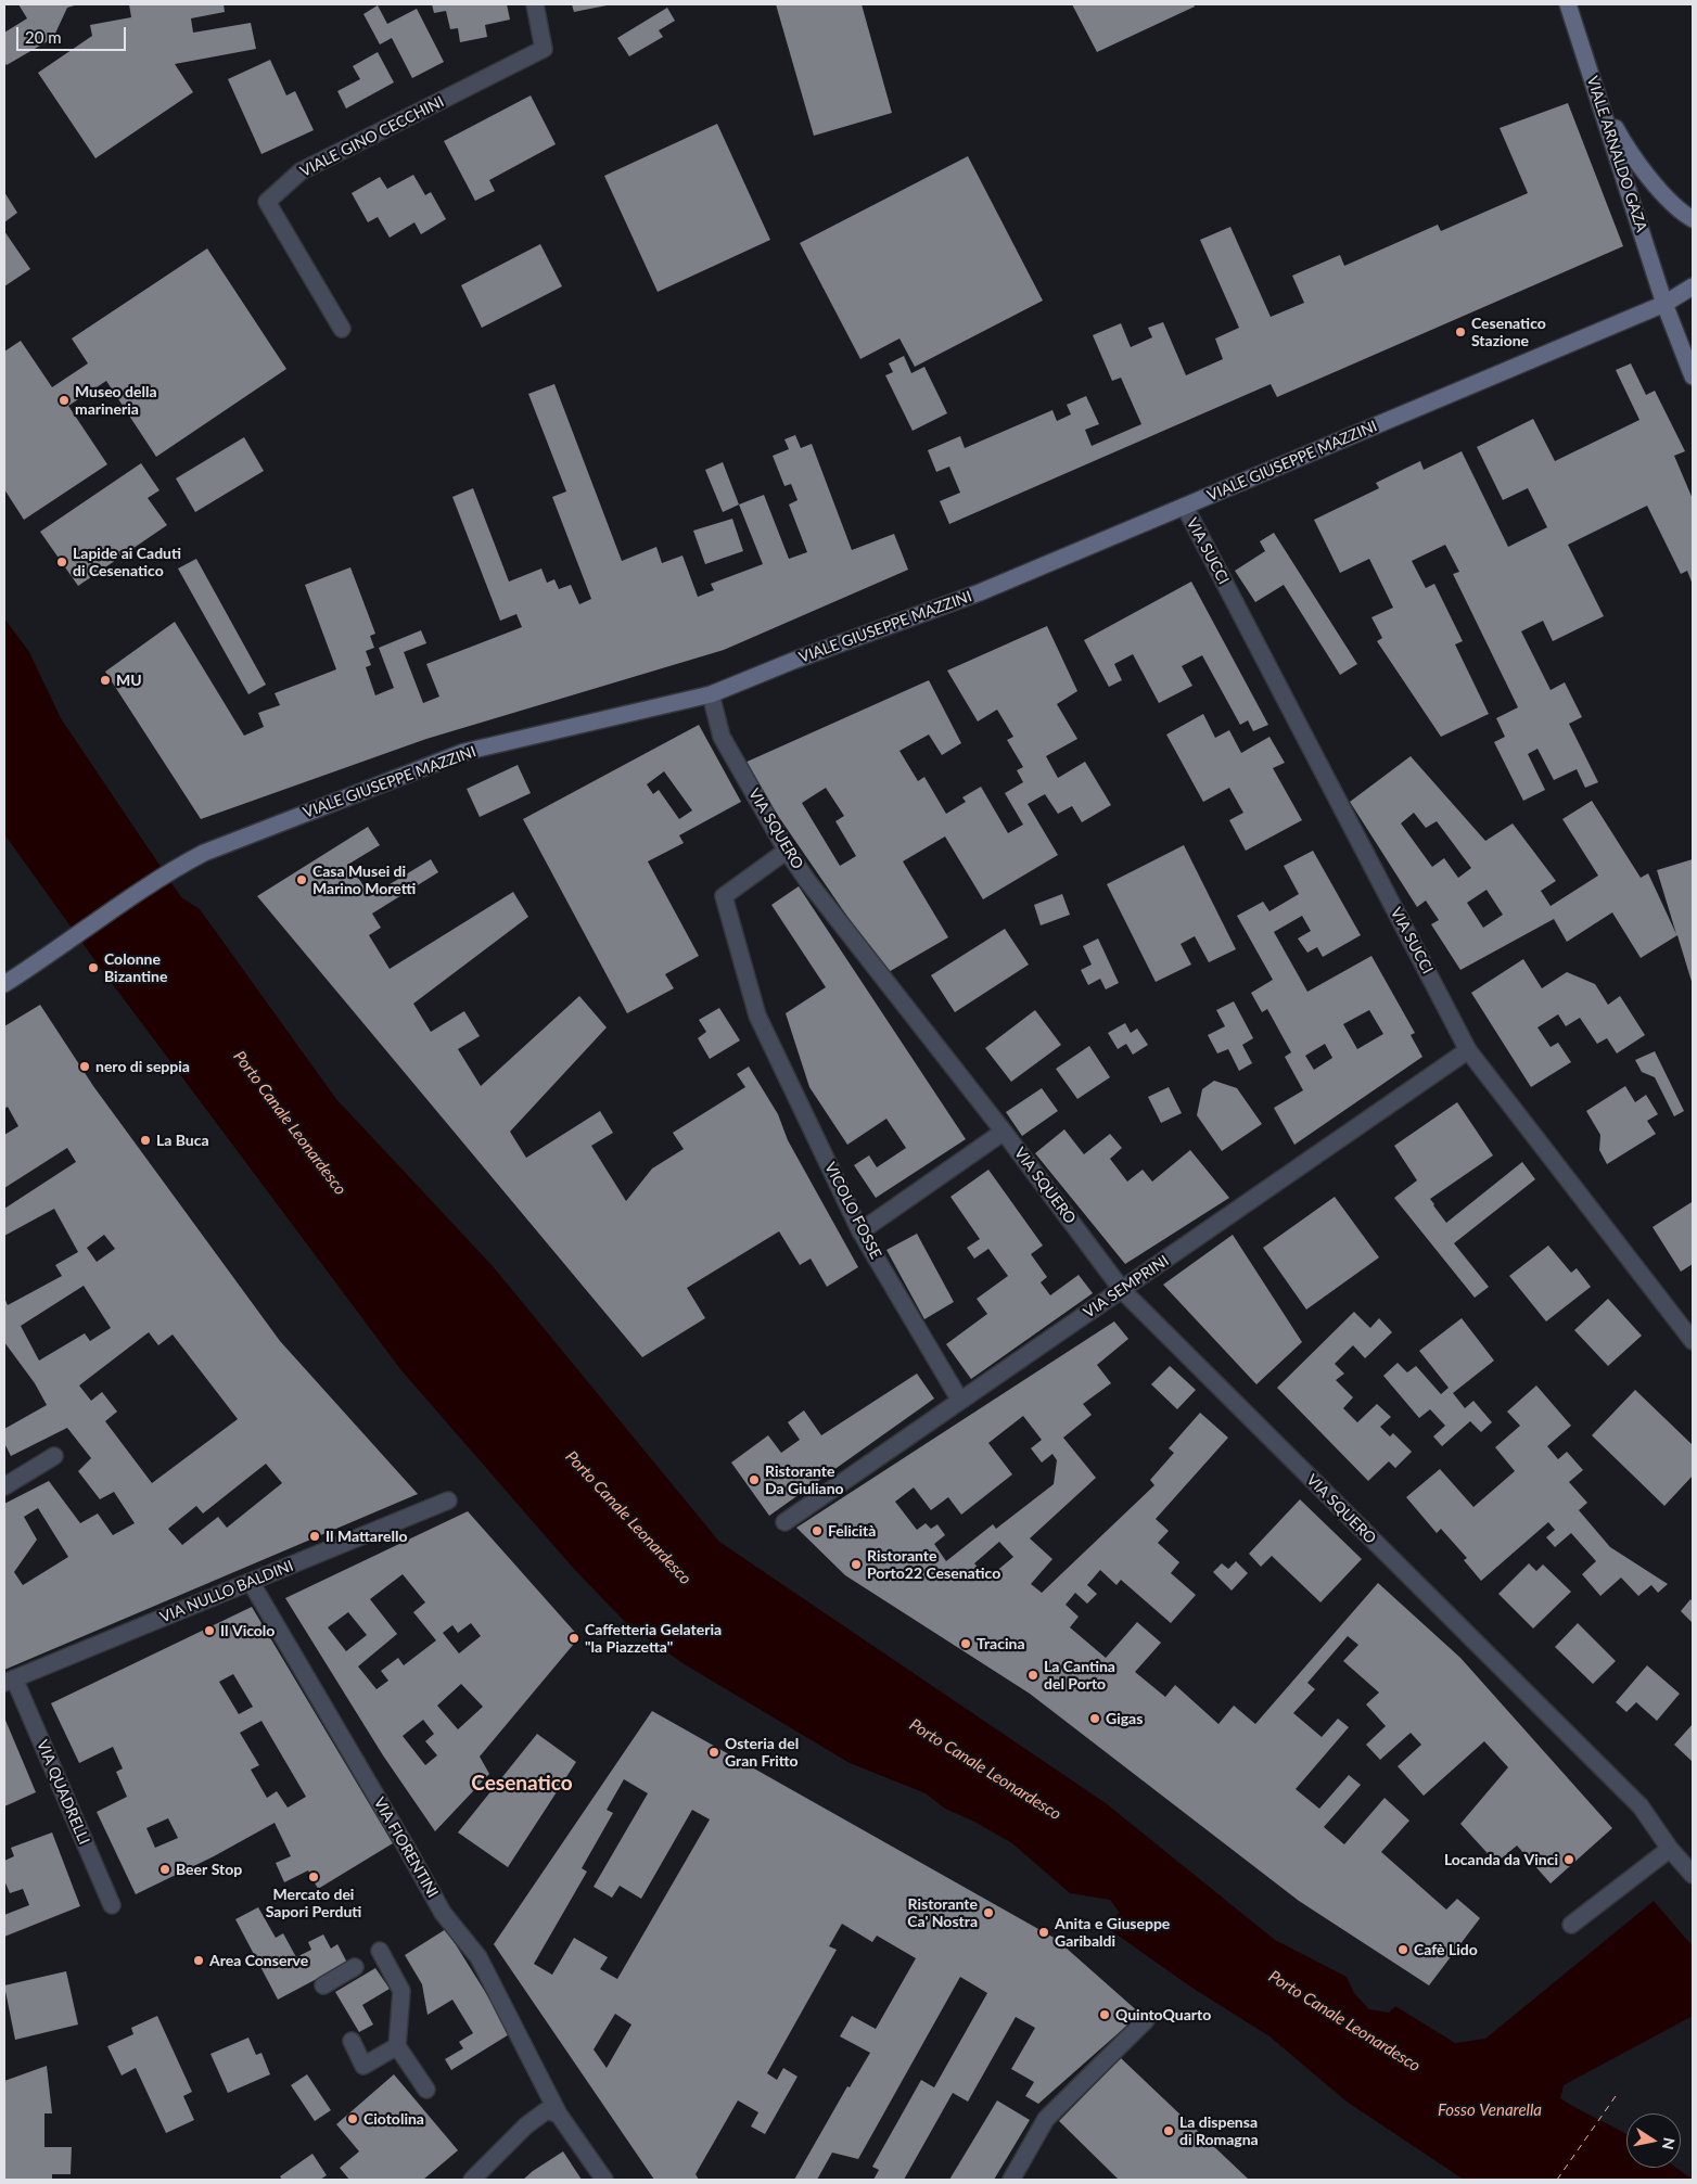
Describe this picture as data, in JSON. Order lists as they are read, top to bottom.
{
  "streets": {
    "street": [
      "VIALE GINO CECCHINI",
      "VIALE ARNALDO GAZA",
      "VIALE GIUSEPPE MAZZINI",
      "VIA SUCCI",
      "VIA SQUERO",
      "VICOLO FOSSE",
      "VIA SEMPRINI",
      "VIA NULLO BALDINI",
      "VIA QUADRELLI",
      "VIA FIORENTINI"
    ]
  },
  "crossings": [
    ["VIALE ARNALDO GAZA", "VIALE GIUSEPPE MAZZINI"],
    ["VIALE GIUSEPPE MAZZINI", "VIA SUCCI"],
    ["VIALE GIUSEPPE MAZZINI", "VIA SQUERO"],
    ["VIA SUCCI", "VIA SEMPRINI"],
    ["VIA SQUERO", "VICOLO FOSSE"],
    ["VIA SQUERO", "VIA SEMPRINI"],
    ["VICOLO FOSSE", "VIA SEMPRINI"],
    ["VIA NULLO BALDINI", "VIA QUADRELLI"],
    ["VIA NULLO BALDINI", "VIA FIORENTINI"]
  ],
  "districts": ["Cesenatico"],
  "water": ["Porto Canale Leonardesco", "Fosso Venarella"],
  "places": [
    "Cesenatico Stazione",
    "Museo della marineria",
    "Lapide ai Caduti di Cesenatico",
    "MU",
    "Casa Musei di Marino Moretti",
    "Colonne Bizantine",
    "nero di seppia",
    "La Buca",
    "Ristorante Da Giuliano",
    "Felicità",
    "Il Mattarello",
    "Ristorante Porto22 Cesenatico",
    "Il Vicolo",
    "Caffetteria Gelateria \"la Piazzetta\"",
    "Tracina",
    "La Cantina del Porto",
    "Gigas",
    "Osteria del Gran Fritto",
    "Locanda da Vinci",
    "Beer Stop",
    "Mercato dei Sapori Perduti",
    "Ristorante Ca' Nostra",
    "Anita e Giuseppe Garibaldi",
    "Cafè Lido",
    "Area Conserve",
    "QuintoQuarto",
    "Ciotolina",
    "La dispensa di Romagna"
  ],
  "scale_bar": "20 m",
  "north": "right"
}
